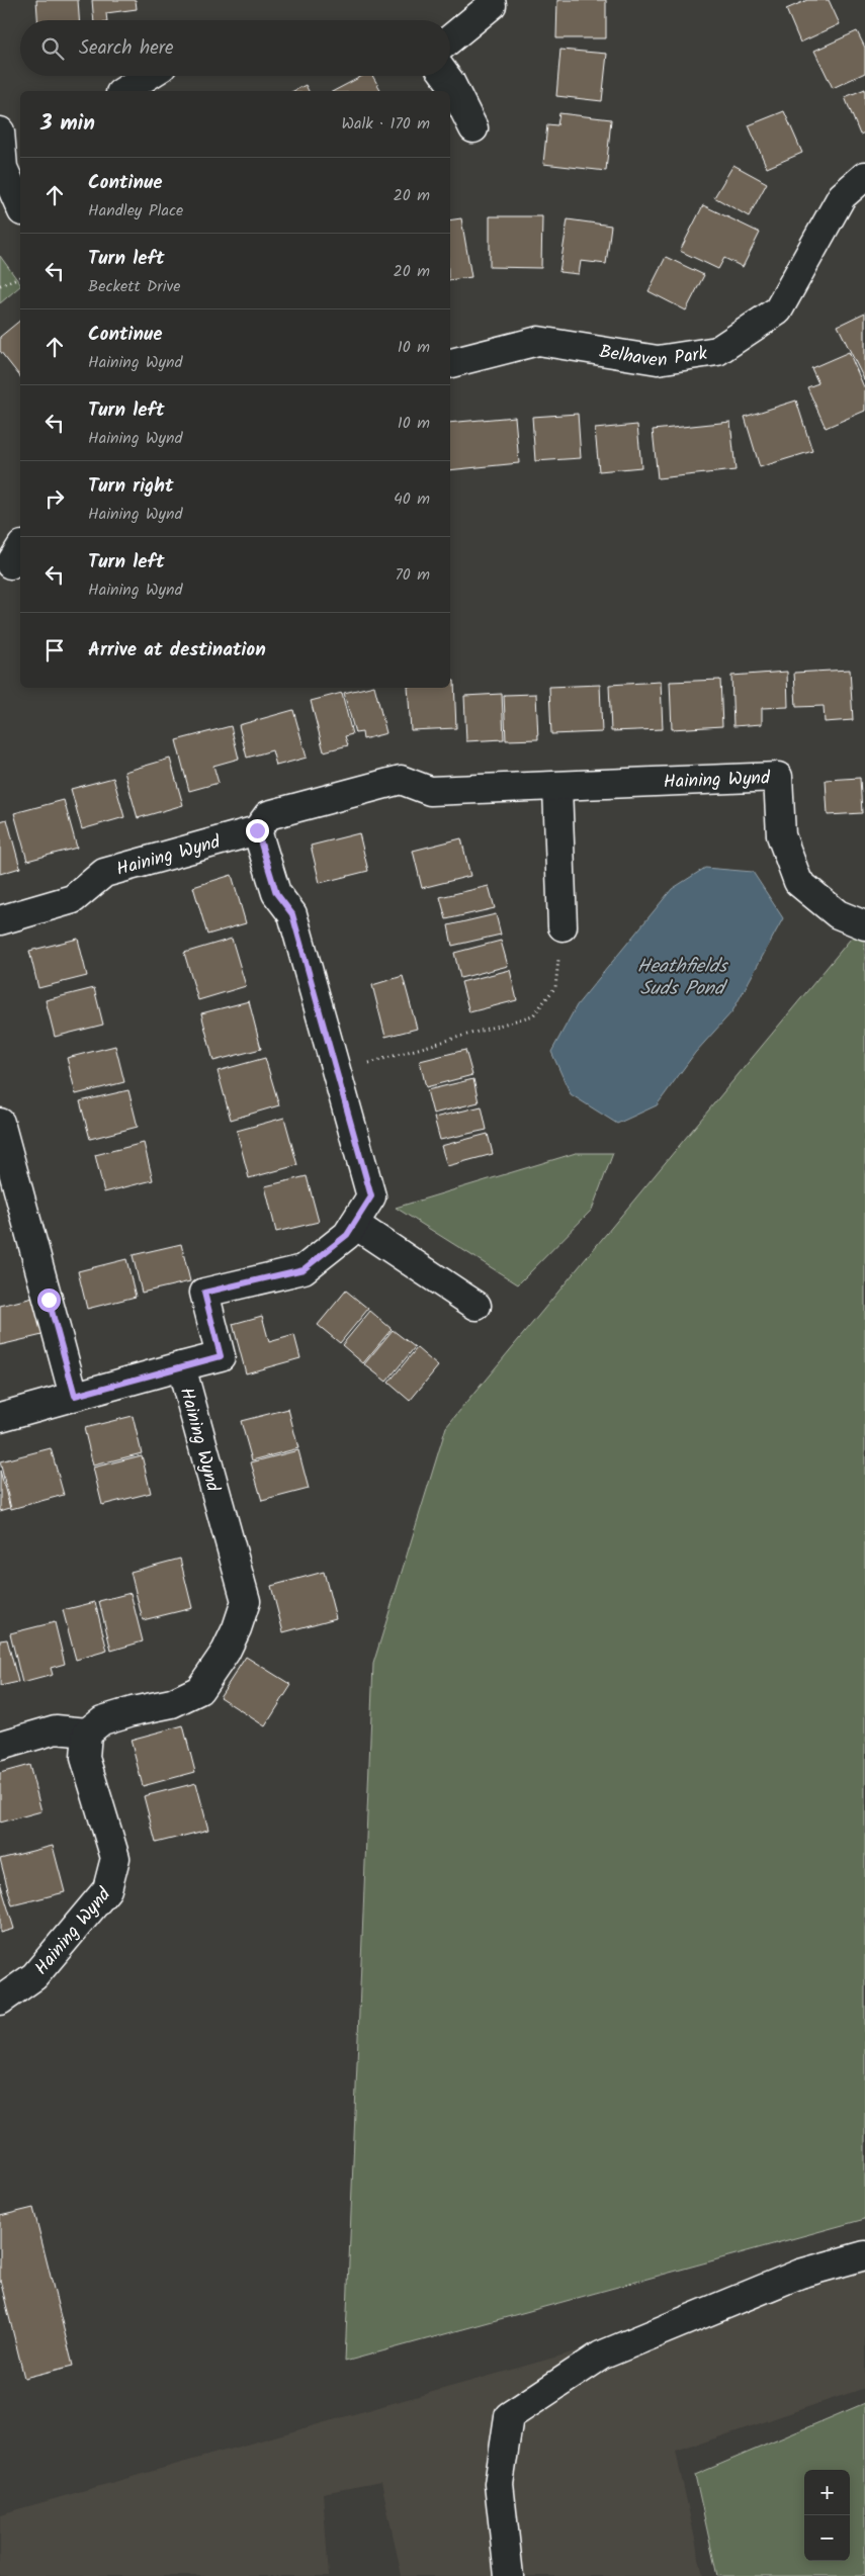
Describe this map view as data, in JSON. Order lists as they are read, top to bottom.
{
  "streets": {
    "street": ["Belhaven Park", "Haining Wynd"]
  },
  "water": ["Heathfields Suds Pond"],
  "page": {
    "search": "Search here",
    "heading": ["3 min", "Walk · 170 m"],
    "list": [
      ["Continue", "Handley Place", "20 m"],
      ["Turn left", "Beckett Drive", "20 m"],
      ["Continue", "Haining Wynd", "10 m"],
      ["Turn left", "Haining Wynd", "10 m"],
      ["Turn right", "Haining Wynd", "40 m"],
      ["Turn left", "Haining Wynd", "70 m"],
      "Arrive at destination"
    ],
    "map_buttons": ["+", "−"]
  }
}
